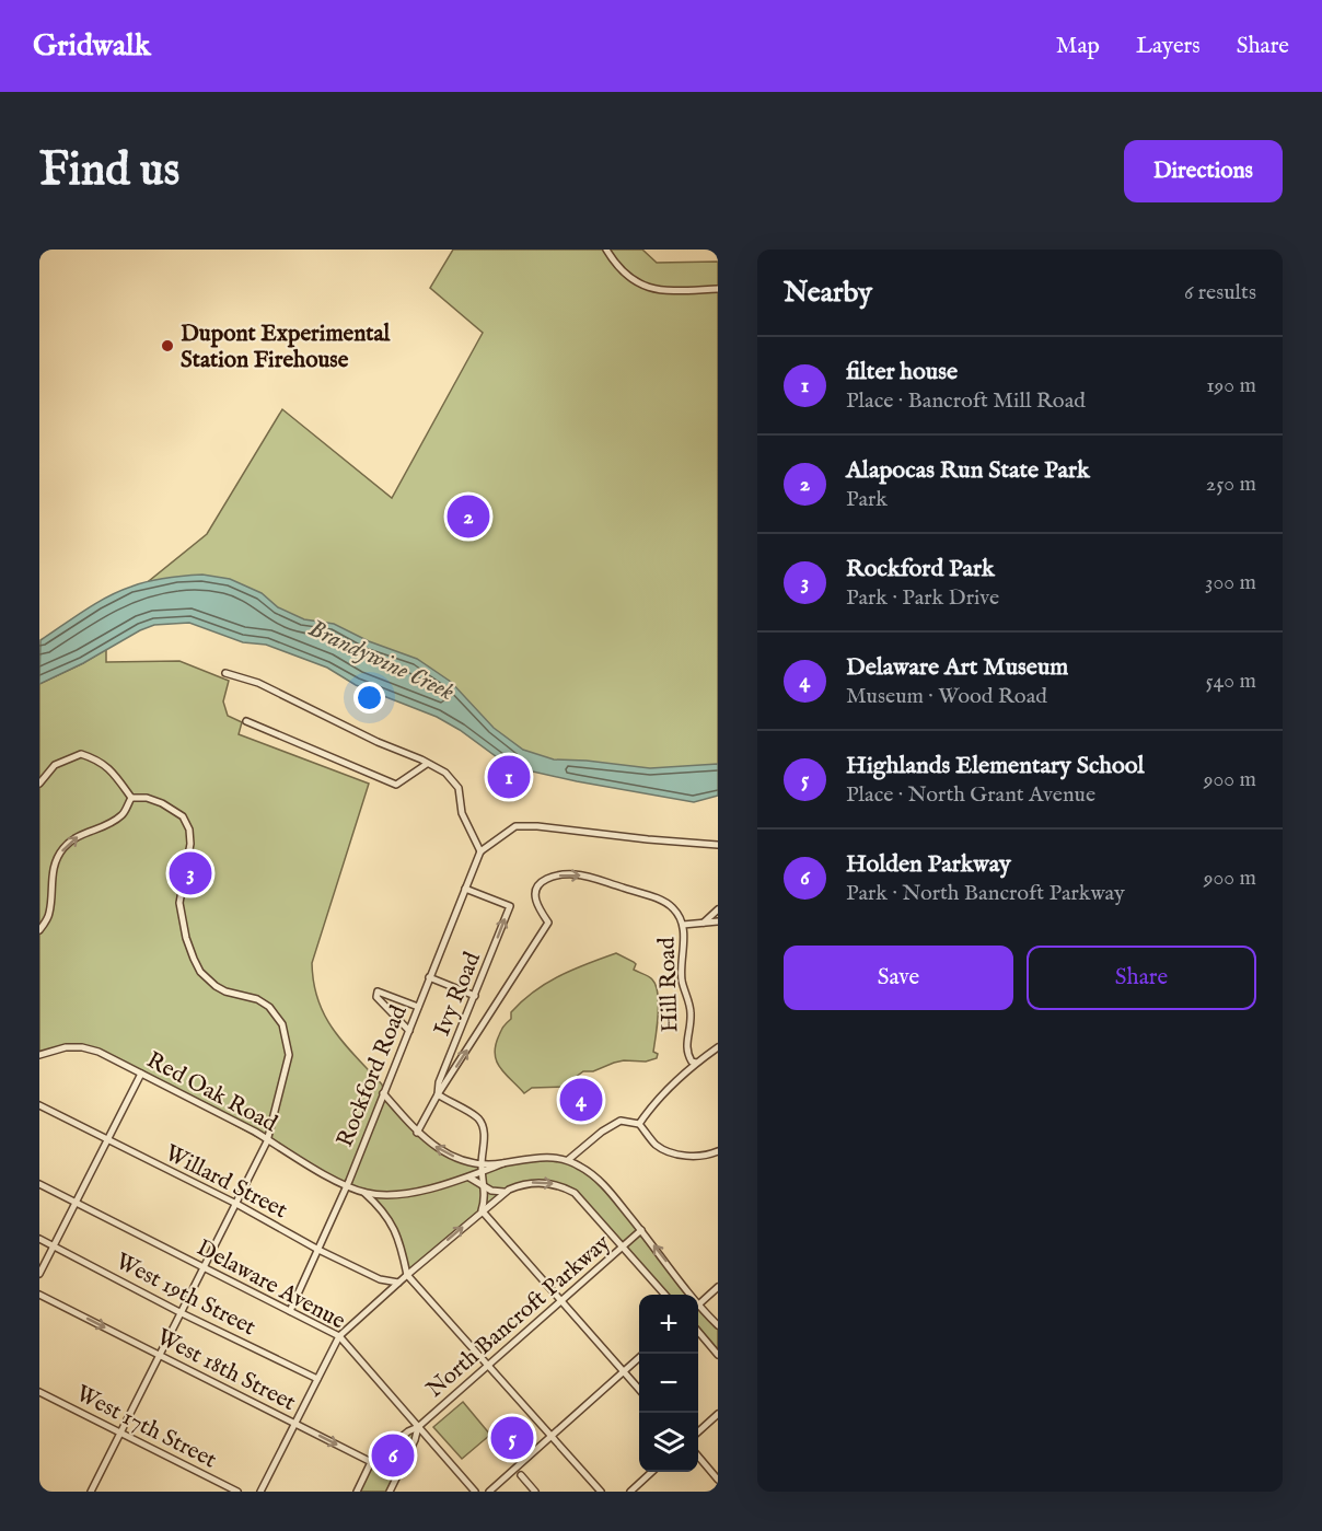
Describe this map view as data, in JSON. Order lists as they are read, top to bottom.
{
  "streets": {
    "street": [
      "Hill Road",
      "Ivy Road",
      "Rockford Road",
      "Red Oak Road",
      "Willard Street",
      "Delaware Avenue",
      "West 19th Street",
      "North Bancroft Parkway",
      "West 18th Street",
      "West 17th Street"
    ]
  },
  "crossings": [
    ["Hill Road", "Ivy Road"],
    ["Ivy Road", "Rockford Road"],
    ["Rockford Road", "Red Oak Road"],
    ["Rockford Road", "Willard Street"],
    ["Rockford Road", "Delaware Avenue"],
    ["Delaware Avenue", "North Bancroft Parkway"],
    ["North Bancroft Parkway", "West 18th Street"]
  ],
  "one_way": ["West 18th Street"],
  "water": ["Brandywine Creek"],
  "places": ["Dupont Experimental Station Firehouse"],
  "page": {
    "header": "Gridwalk",
    "nav": ["Map", "Layers", "Share"],
    "buttons": [
      "Directions",
      ["Save", "Share"]
    ],
    "title": "Find us",
    "heading": ["Nearby", "6 results"],
    "list": [
      {
        "mark": "1",
        "name": "filter house",
        "note": "Place · Bancroft Mill Road",
        "value": "190 m"
      },
      {
        "mark": "2",
        "name": "Alapocas Run State Park",
        "note": "Park",
        "value": "250 m"
      },
      {
        "mark": "3",
        "name": "Rockford Park",
        "note": "Park · Park Drive",
        "value": "300 m"
      },
      {
        "mark": "4",
        "name": "Delaware Art Museum",
        "note": "Museum · Wood Road",
        "value": "540 m"
      },
      {
        "mark": "5",
        "name": "Highlands Elementary School",
        "note": "Place · North Grant Avenue",
        "value": "900 m"
      },
      {
        "mark": "6",
        "name": "Holden Parkway",
        "note": "Park · North Bancroft Parkway",
        "value": "900 m"
      }
    ],
    "pins": [
      "2",
      "1",
      "3",
      "4",
      "5",
      "6"
    ],
    "map_buttons": ["+", "−"]
  }
}
